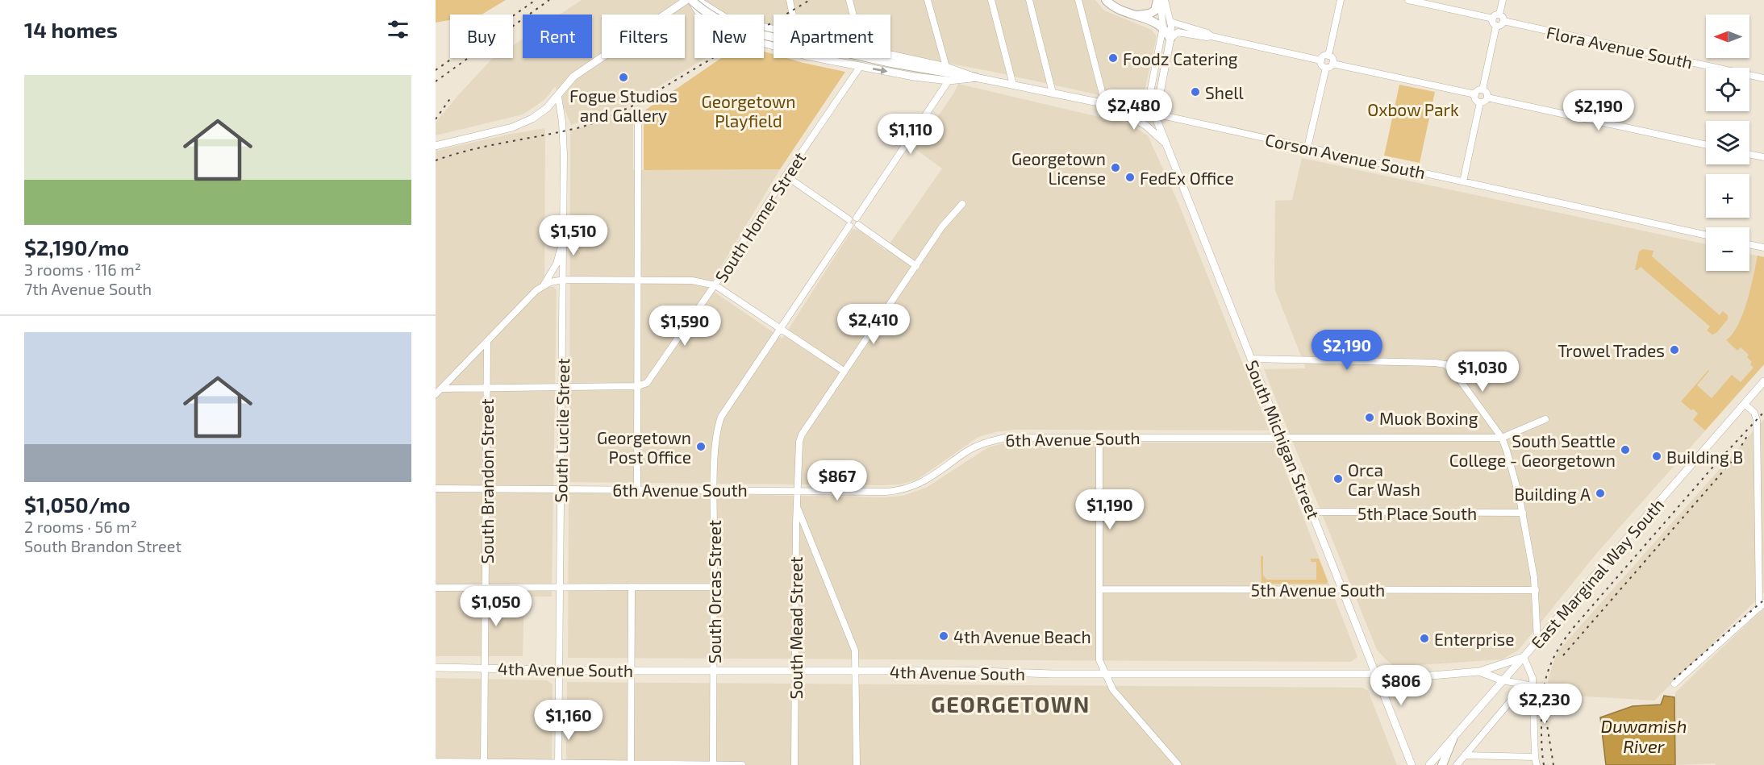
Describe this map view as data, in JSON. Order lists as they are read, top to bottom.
{
  "streets": {
    "main road": [
      "Corson Avenue South",
      "South Michigan Street",
      "East Marginal Way South",
      "4th Avenue South"
    ],
    "street": [
      "Flora Avenue South",
      "South Homer Street",
      "South Lucile Street",
      "6th Avenue South",
      "South Brandon Street",
      "5th Place South",
      "5th Avenue South",
      "South Orcas Street",
      "South Mead Street"
    ]
  },
  "crossings": [
    ["Corson Avenue South", "South Homer Street"],
    ["Corson Avenue South", "South Michigan Street"],
    ["South Lucile Street", "6th Avenue South"],
    ["South Lucile Street", "4th Avenue South"],
    ["6th Avenue South", "South Michigan Street"],
    ["6th Avenue South", "South Brandon Street"],
    ["6th Avenue South", "South Orcas Street"],
    ["6th Avenue South", "South Mead Street"],
    ["South Michigan Street", "5th Place South"],
    ["South Michigan Street", "5th Avenue South"],
    ["South Michigan Street", "4th Avenue South"],
    ["South Brandon Street", "4th Avenue South"],
    ["East Marginal Way South", "4th Avenue South"],
    ["South Orcas Street", "4th Avenue South"],
    ["South Mead Street", "4th Avenue South"]
  ],
  "districts": ["GEORGETOWN"],
  "water": ["Duwamish River"],
  "parks": ["Georgetown Playfield", "Oxbow Park"],
  "places": [
    "Foodz Catering",
    "Fogue Studios and Gallery",
    "Shell",
    "Georgetown License",
    "FedEx Office",
    "Trowel Trades",
    "Muok Boxing",
    "Georgetown Post Office",
    "South Seattle College - Georgetown",
    "Building B",
    "Orca Car Wash",
    "Building A",
    "4th Avenue Beach",
    "Enterprise"
  ],
  "north": "left",
  "page": {
    "heading": "14 homes",
    "map_buttons": ["+", "−"],
    "chip": [
      "Buy",
      "Rent",
      "Filters",
      "New",
      "Apartment"
    ],
    "list": [
      {
        "name": "$2,190/mo",
        "note": "3 rooms · 116 m² · 7th Avenue South"
      },
      {
        "name": "$1,050/mo",
        "note": "2 rooms · 56 m² · South Brandon Street"
      }
    ],
    "price": [
      "$2,480",
      "$2,190",
      "$1,110",
      "$1,510",
      "$2,410",
      "$1,590",
      "$2,190",
      "$1,030",
      "$867",
      "$1,190",
      "$1,050",
      "$806",
      "$2,230",
      "$1,160"
    ]
  }
}
